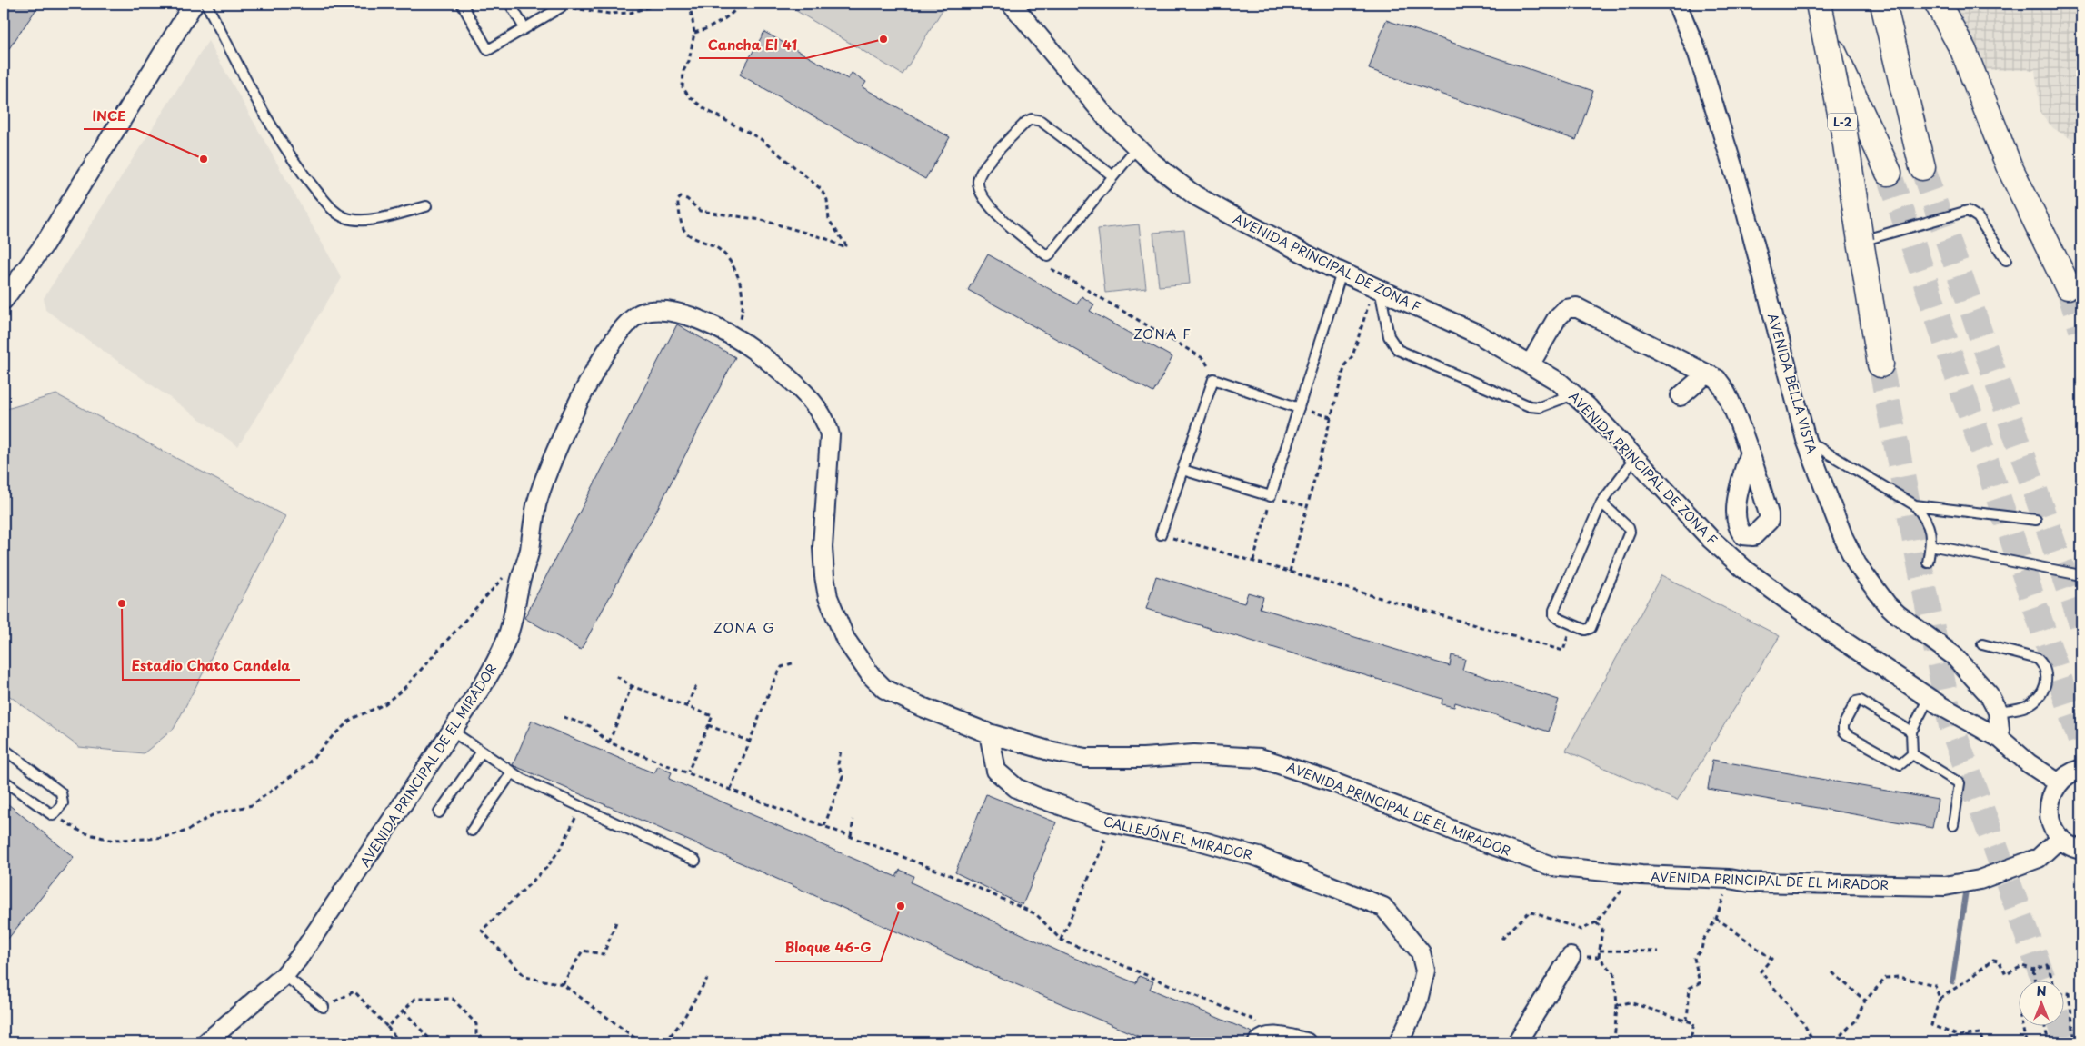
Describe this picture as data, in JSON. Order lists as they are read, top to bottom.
{
  "streets": {
    "highway": ["L-2"],
    "street": [
      "AVENIDA PRINCIPAL DE ZONA F",
      "AVENIDA BELLA VISTA",
      "AVENIDA PRINCIPAL DE EL MIRADOR",
      "CALLEJÓN EL MIRADOR"
    ]
  },
  "crossings": [
    ["AVENIDA PRINCIPAL DE ZONA F", "AVENIDA BELLA VISTA"],
    ["AVENIDA PRINCIPAL DE EL MIRADOR", "CALLEJÓN EL MIRADOR"]
  ],
  "districts": ["ZONA F", "ZONA G"],
  "places": [
    "Cancha El 41",
    "INCE",
    "Estadio Chato Candela",
    "Bloque 46-G"
  ],
  "north": "top"
}
